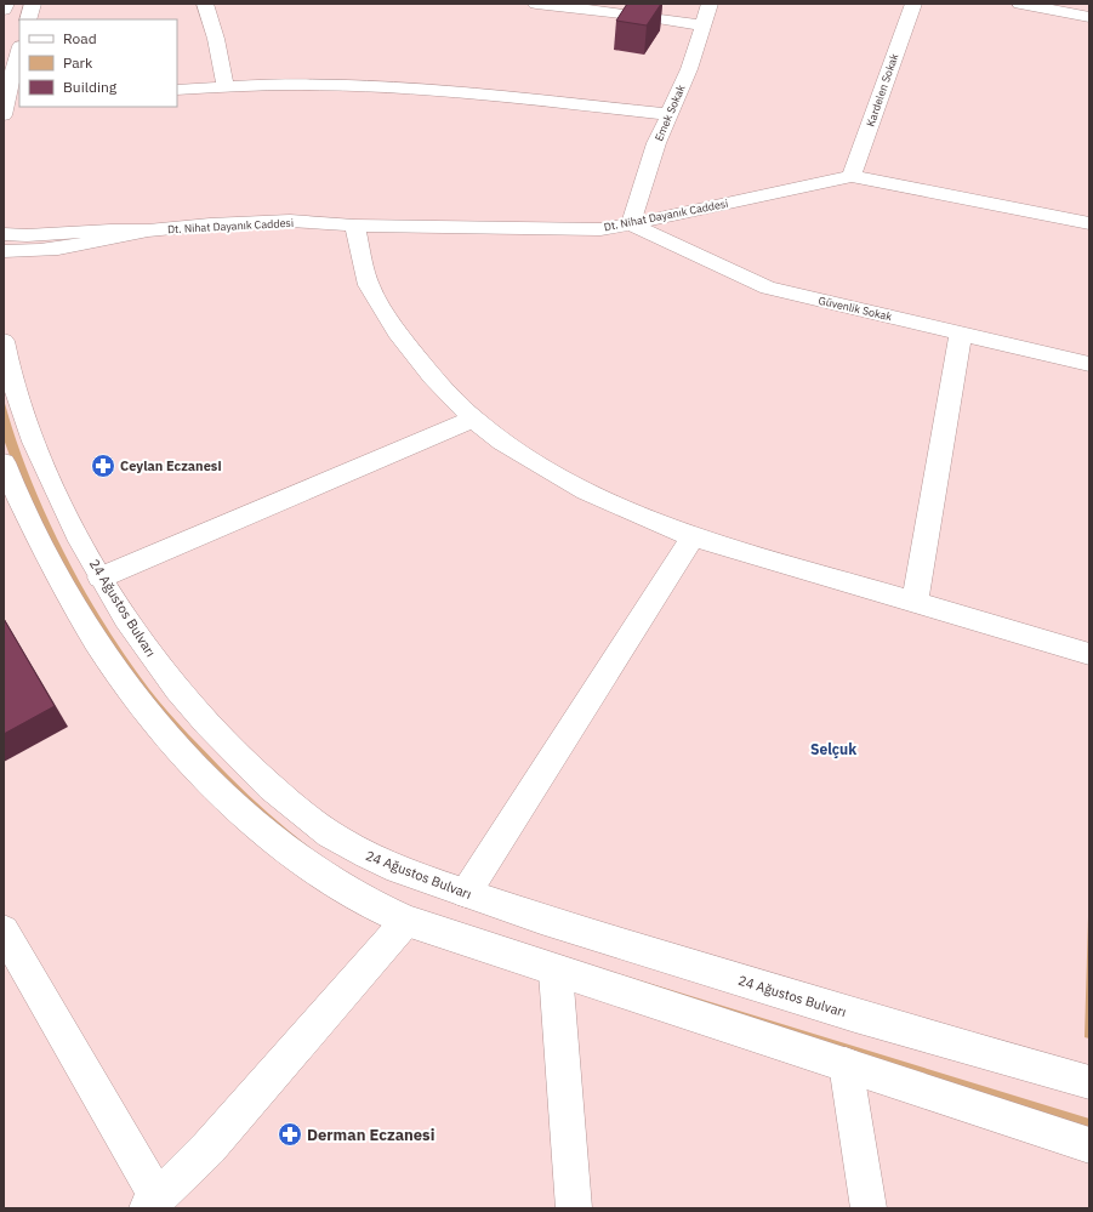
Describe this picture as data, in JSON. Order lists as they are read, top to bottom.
{
  "streets": {
    "street": [
      "Kardelen Sokak",
      "Emek Sokak",
      "Dt. Nihat Dayanık Caddesi",
      "Güvenlik Sokak",
      "24 Ağustos Bulvarı"
    ]
  },
  "crossings": [
    ["Kardelen Sokak", "Dt. Nihat Dayanık Caddesi"],
    ["Emek Sokak", "Dt. Nihat Dayanık Caddesi"],
    ["Emek Sokak", "Güvenlik Sokak"],
    ["Dt. Nihat Dayanık Caddesi", "Güvenlik Sokak"]
  ],
  "districts": ["Selçuk"],
  "places": {
    "pharmacy": ["Ceylan Eczanesi", "Derman Eczanesi"]
  },
  "legend": ["Road", "Park", "Building"]
}
